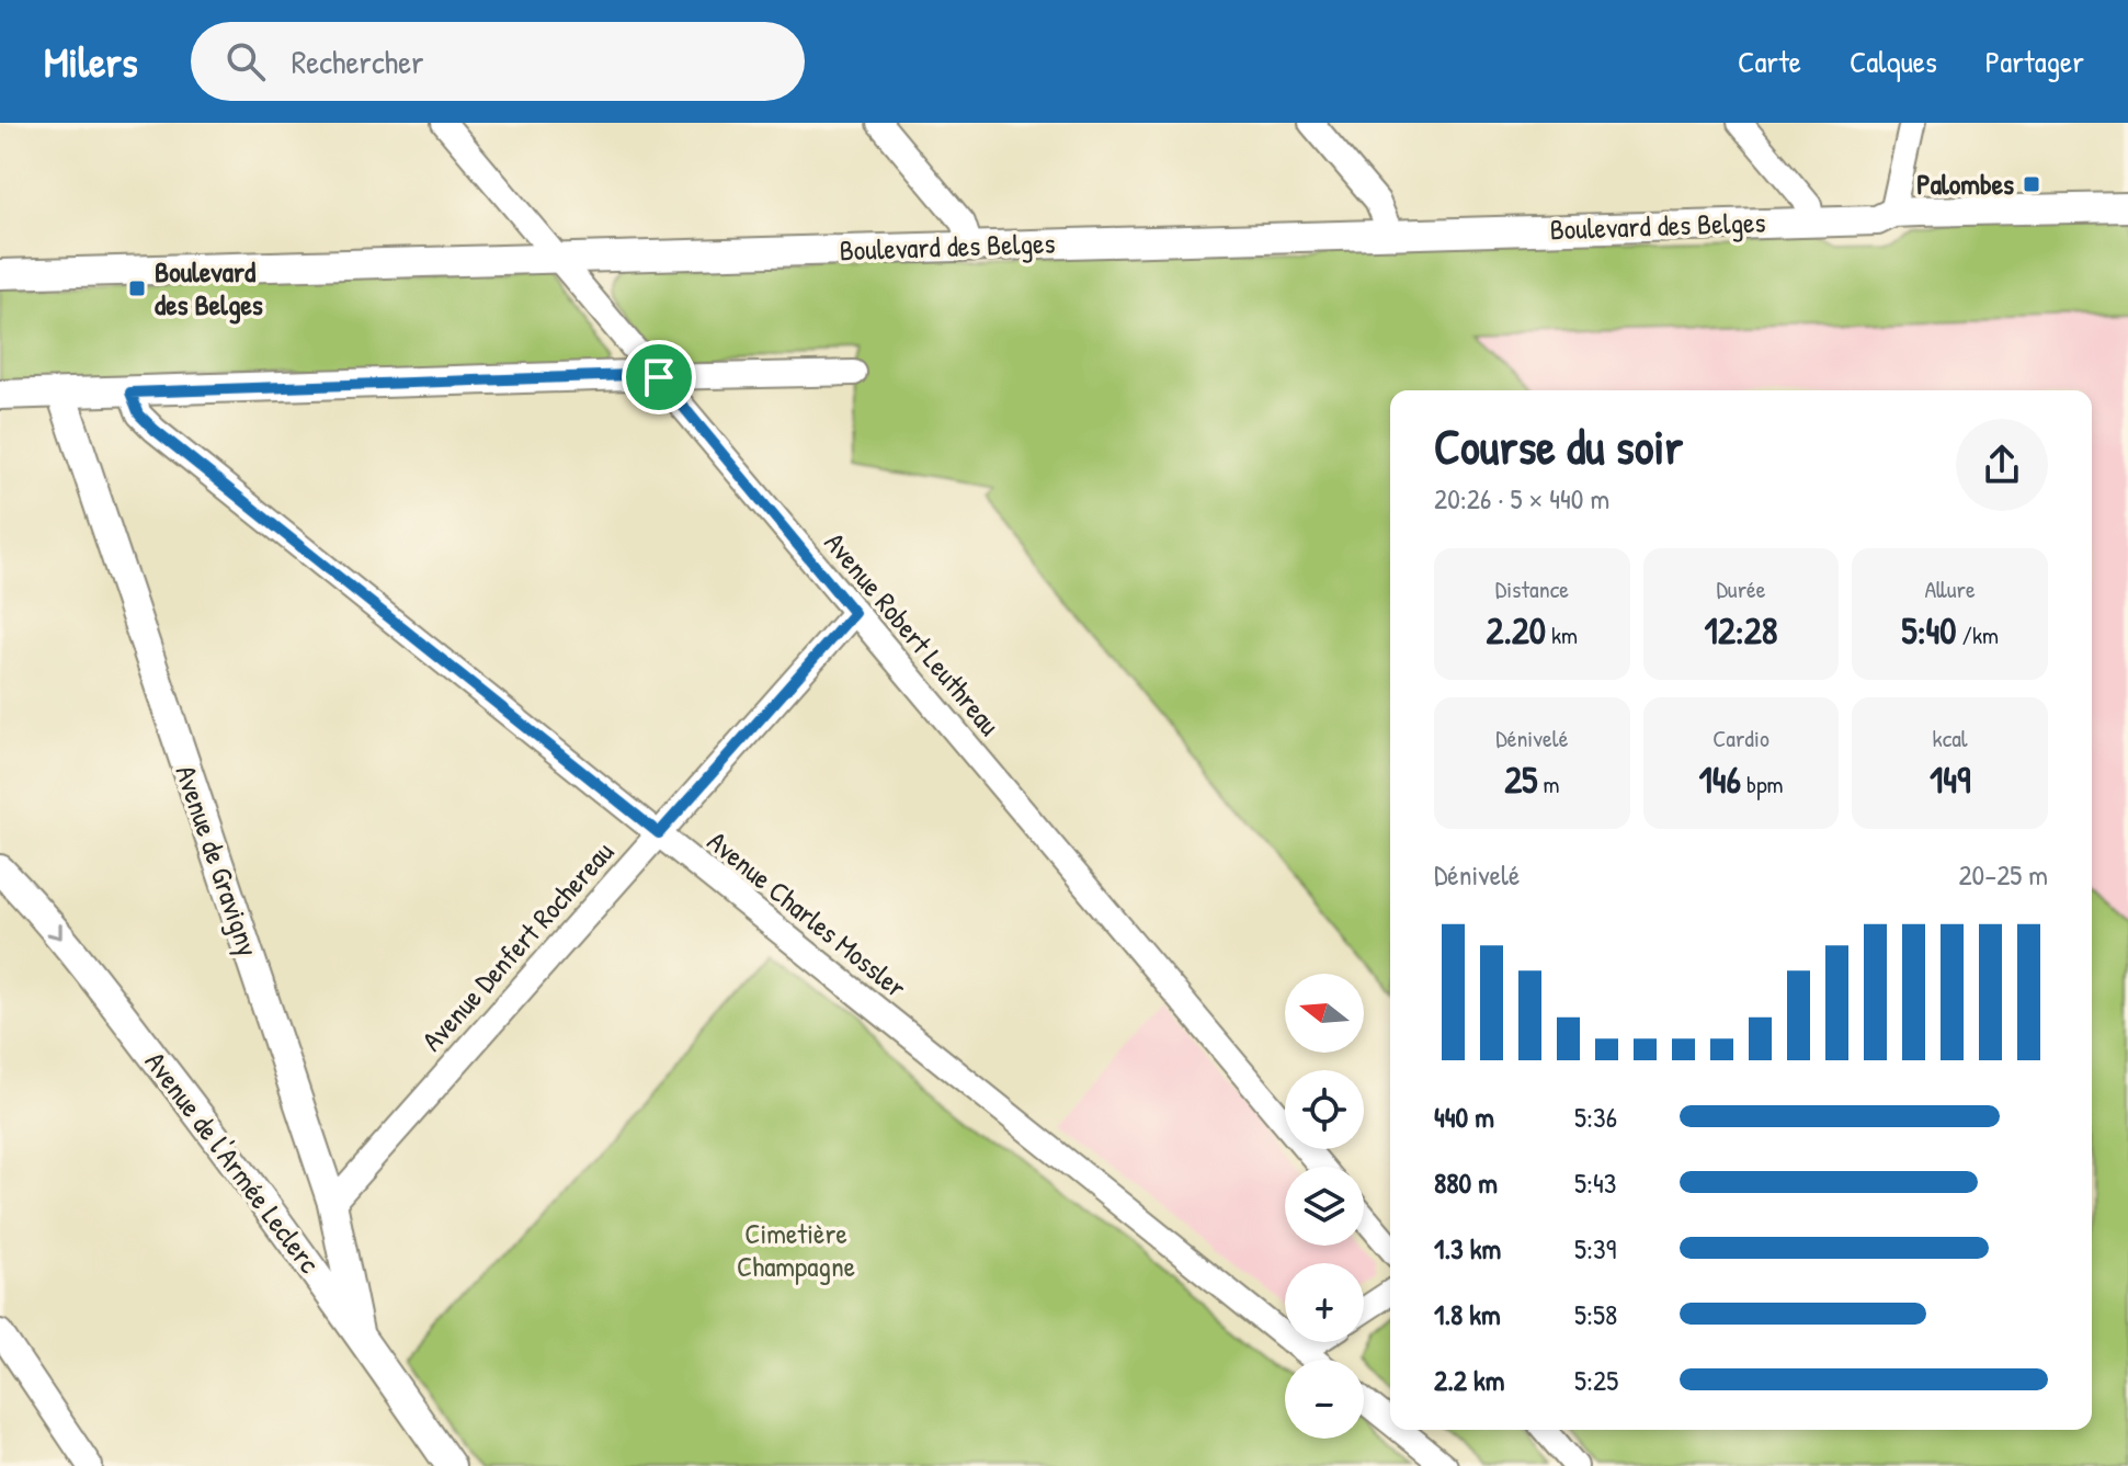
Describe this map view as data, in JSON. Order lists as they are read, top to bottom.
{
  "streets": {
    "street": [
      "Boulevard des Belges",
      "Avenue Robert Leuthreau",
      "Avenue de Gravigny",
      "Avenue Charles Mossler",
      "Avenue Denfert Rochereau",
      "Avenue de l'Armée Leclerc"
    ]
  },
  "crossings": [
    ["Boulevard des Belges", "Avenue Robert Leuthreau"],
    ["Avenue Robert Leuthreau", "Avenue Denfert Rochereau"],
    ["Avenue de Gravigny", "Avenue Denfert Rochereau"],
    ["Avenue de Gravigny", "Avenue de l'Armée Leclerc"],
    ["Avenue Charles Mossler", "Avenue Denfert Rochereau"]
  ],
  "one_way": ["Avenue de l'Armée Leclerc"],
  "parks": ["Cimetière Champagne"],
  "places": {
    "transit": ["Palombes", "Boulevard des Belges"]
  },
  "north": "left",
  "page": {
    "header": "Milers",
    "search": "Rechercher",
    "nav": ["Carte", "Calques", "Partager"],
    "heading": ["Course du soir", "20:26 · 5 × 440 m"],
    "stats": [
      ["Distance", "2.20 km"],
      ["Durée", "12:28"],
      ["Allure", "5:40 /km"],
      ["Dénivelé", "25 m"],
      ["Cardio", "146 bpm"],
      ["kcal", "149"]
    ],
    "chart": ["Dénivelé", "20–25 m"],
    "map_buttons": ["+", "−"],
    "list": [
      {
        "name": "440 m",
        "note": "5:36"
      },
      {
        "name": "880 m",
        "note": "5:43"
      },
      {
        "name": "1.3 km",
        "note": "5:39"
      },
      {
        "name": "1.8 km",
        "note": "5:58"
      },
      {
        "name": "2.2 km",
        "note": "5:25"
      }
    ]
  }
}
